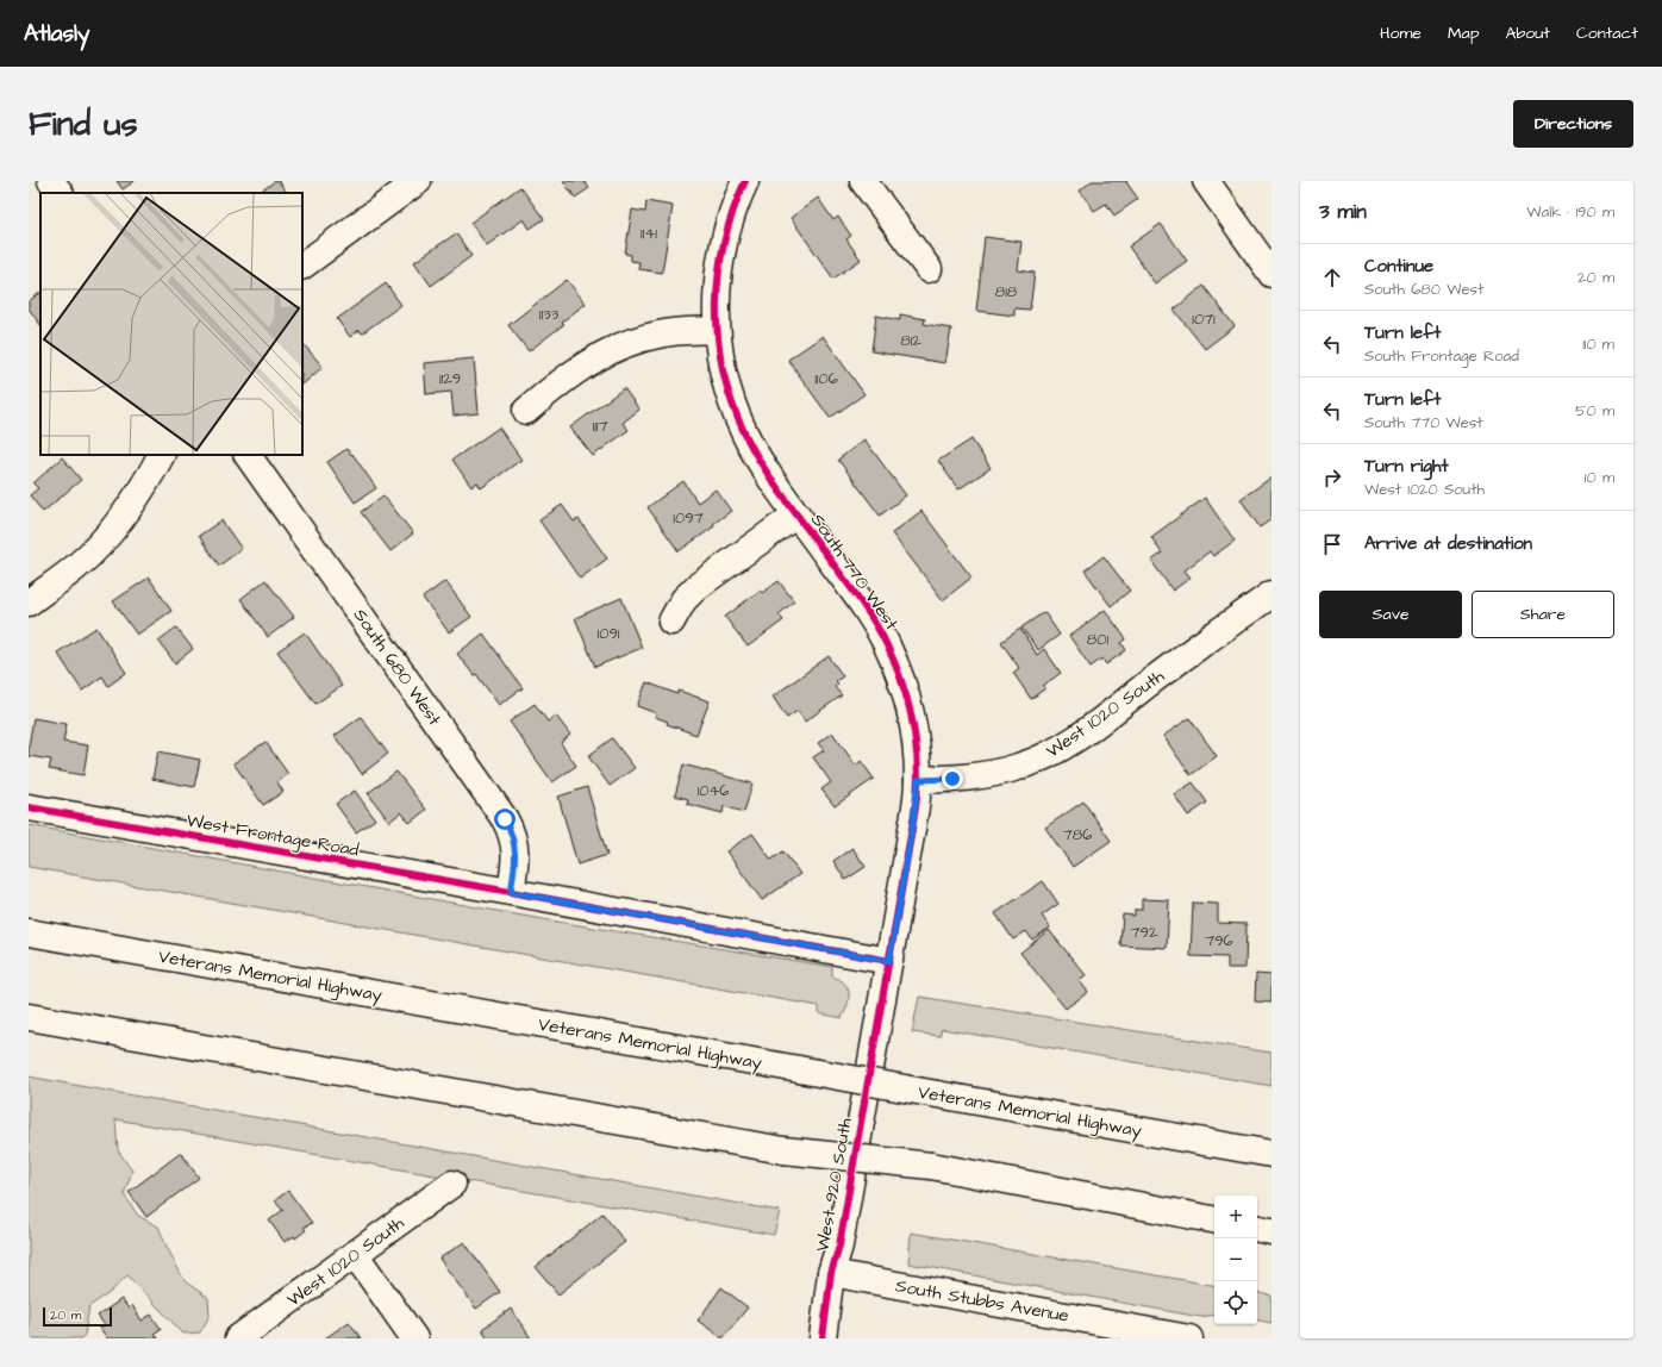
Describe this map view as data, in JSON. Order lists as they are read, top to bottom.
{
  "streets": {
    "main road": [
      "South 770 West",
      "South 680 West",
      "West 1020 South",
      "West Frontage Road",
      "Veterans Memorial Highway",
      "West 920 South",
      "South Stubbs Avenue"
    ]
  },
  "crossings": [
    ["South 770 West", "West 1020 South"],
    ["South 770 West", "West Frontage Road"],
    ["South 770 West", "West 920 South"],
    ["South 680 West", "West Frontage Road"],
    ["West 920 South", "South Stubbs Avenue"]
  ],
  "house_numbers": [
    "1141",
    "818",
    "1133",
    "1071",
    "812",
    "1129",
    "1106",
    "1117",
    "1097",
    "1091",
    "801",
    "1046",
    "786",
    "792",
    "796"
  ],
  "scale_bar": "20 m",
  "page": {
    "header": "Atlasly",
    "nav": [
      "Home",
      "Map",
      "About",
      "Contact"
    ],
    "buttons": [
      "Directions",
      ["Save", "Share"]
    ],
    "title": "Find us",
    "heading": ["3 min", "Walk · 190 m"],
    "list": [
      ["Continue", "South 680 West", "20 m"],
      ["Turn left", "South Frontage Road", "110 m"],
      ["Turn left", "South 770 West", "50 m"],
      ["Turn right", "West 1020 South", "10 m"],
      "Arrive at destination"
    ],
    "map_buttons": ["+", "−"],
    "scale": "20 m"
  }
}
